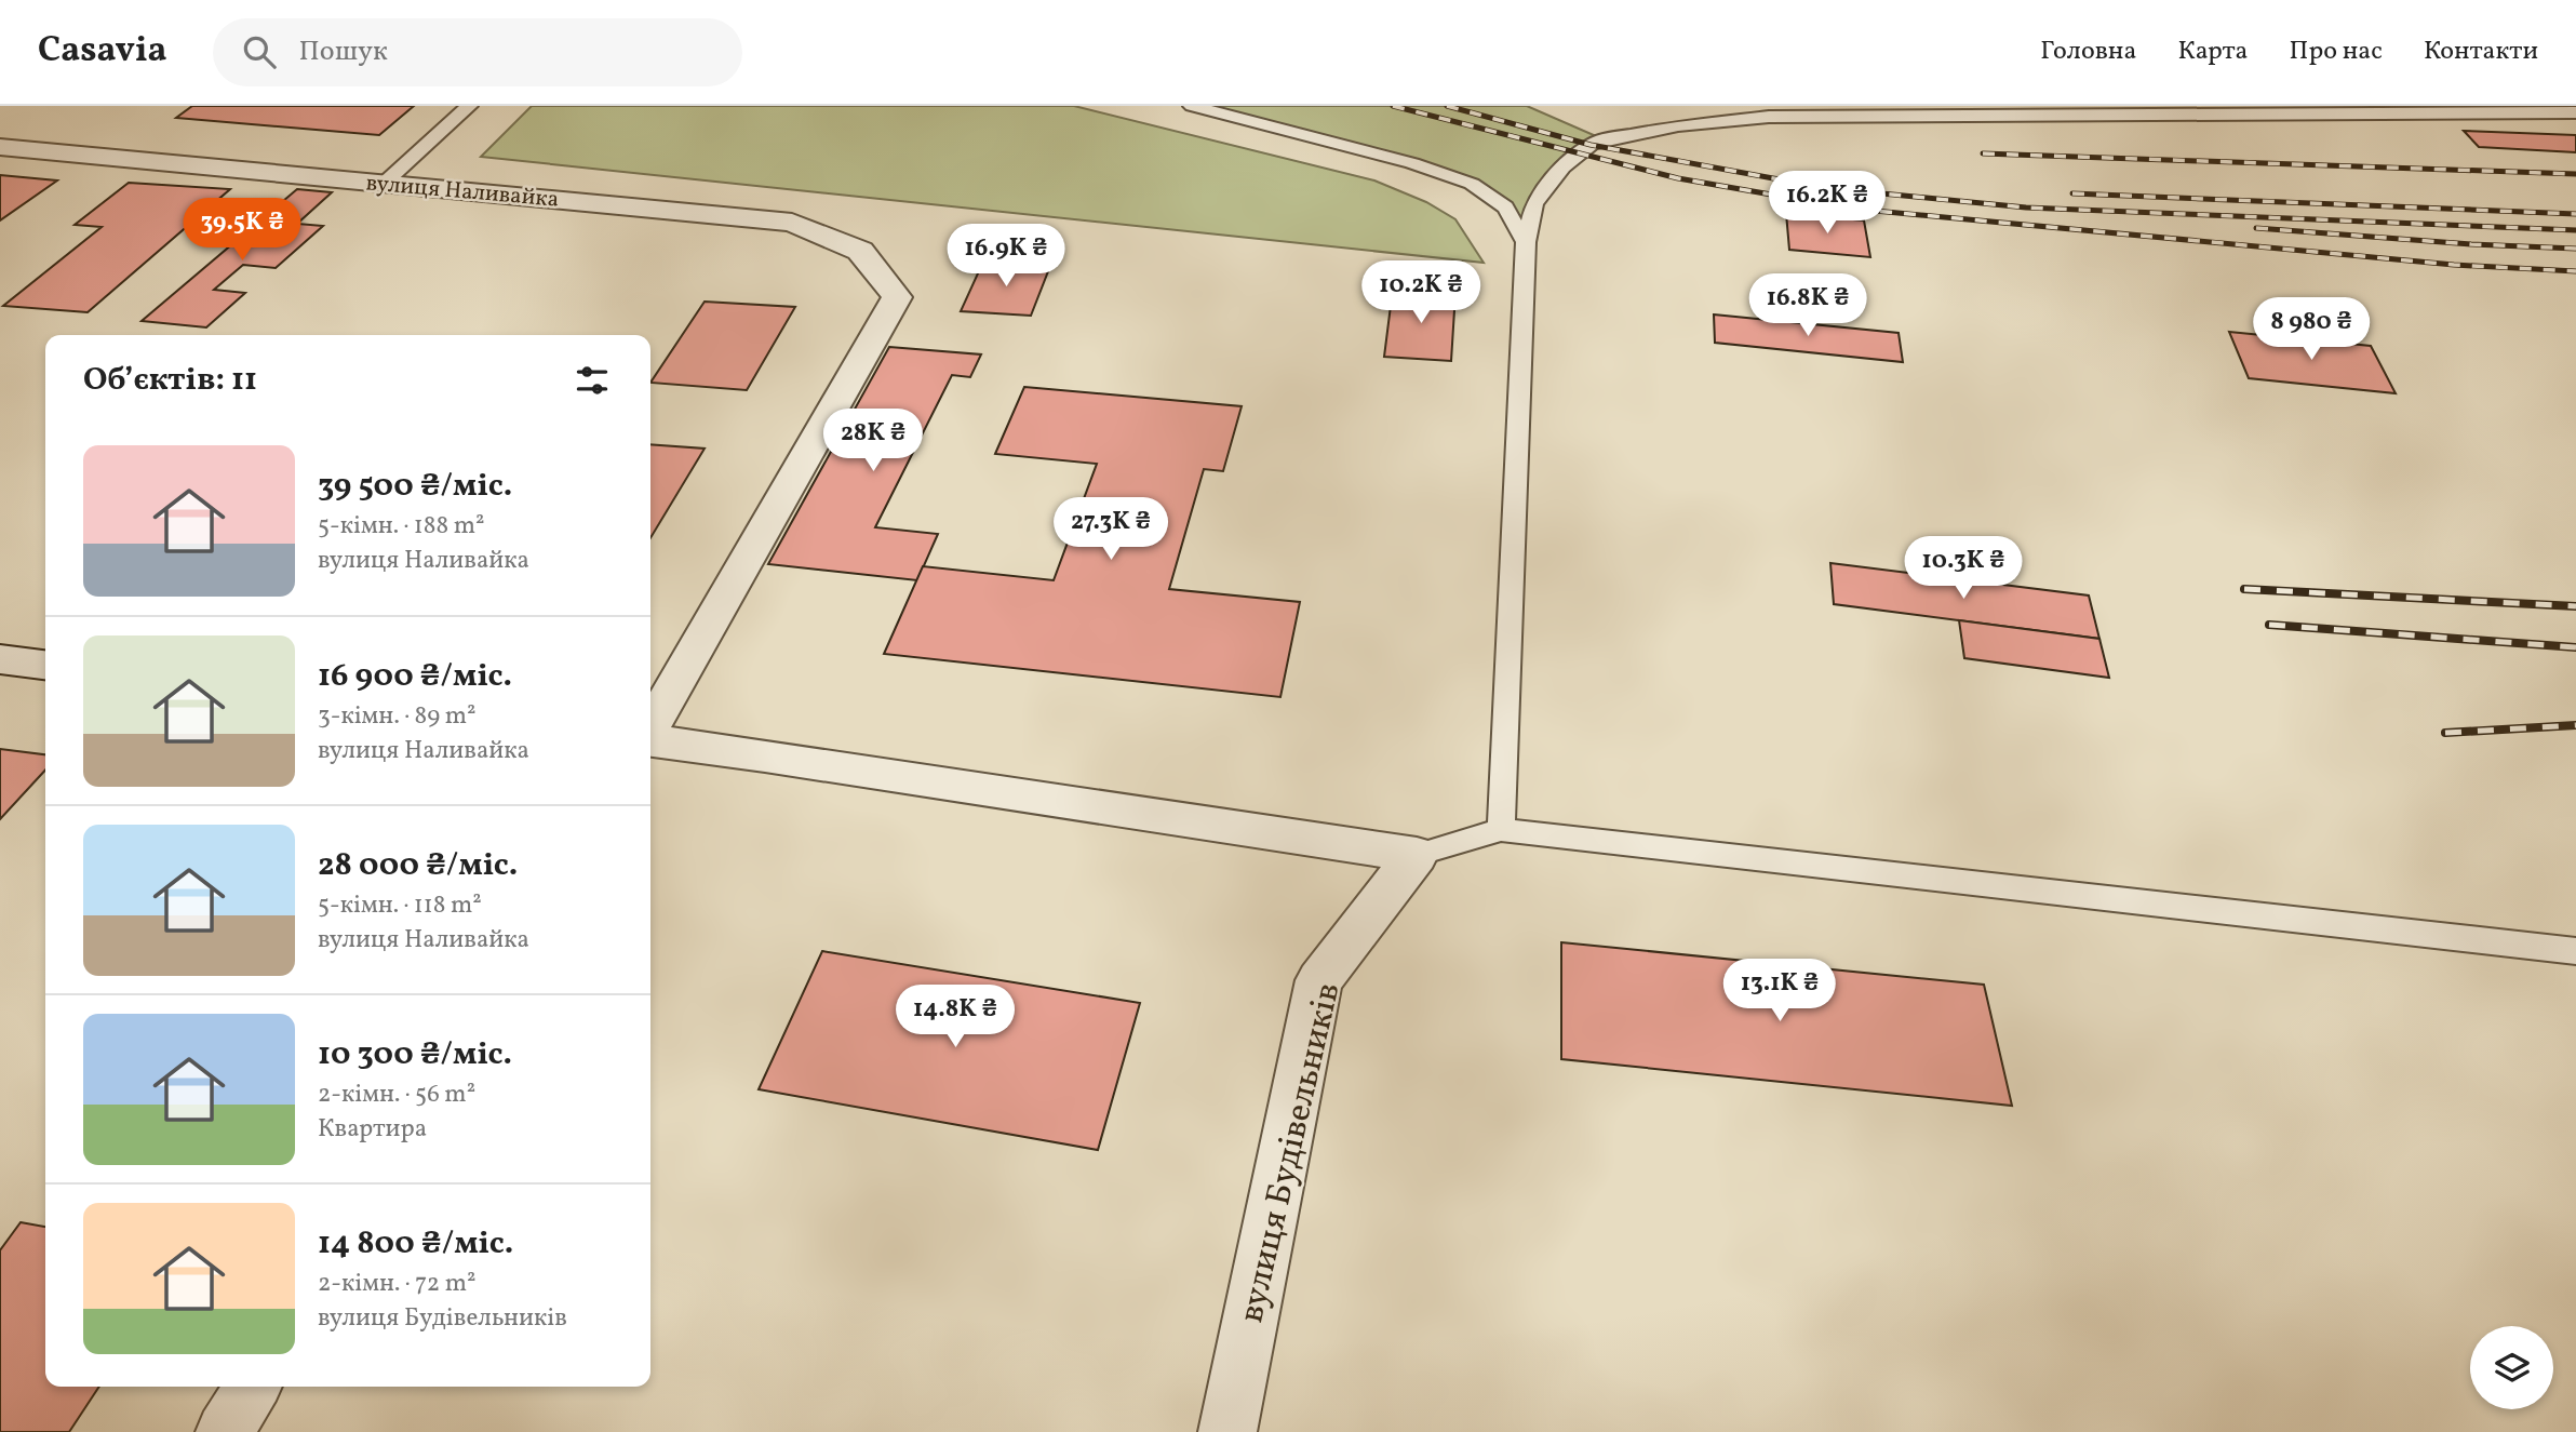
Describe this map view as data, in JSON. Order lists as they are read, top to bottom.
{
  "streets": {
    "street": ["вулиця Наливайка", "вулиця Будівельників"]
  },
  "page": {
    "header": "Casavia",
    "search": "Пошук",
    "nav": [
      "Головна",
      "Карта",
      "Про нас",
      "Контакти"
    ],
    "price": [
      "16.2K ₴",
      "39.5K ₴",
      "16.9K ₴",
      "10.2K ₴",
      "16.8K ₴",
      "8 980 ₴",
      "28K ₴",
      "27.3K ₴",
      "10.3K ₴",
      "13.1K ₴",
      "14.8K ₴"
    ],
    "heading": "Об’єктів: 11",
    "list": [
      {
        "name": "39 500 ₴/міс.",
        "note": "5-кімн. · 188 m² · вулиця Наливайка"
      },
      {
        "name": "16 900 ₴/міс.",
        "note": "3-кімн. · 89 m² · вулиця Наливайка"
      },
      {
        "name": "28 000 ₴/міс.",
        "note": "5-кімн. · 118 m² · вулиця Наливайка"
      },
      {
        "name": "10 300 ₴/міс.",
        "note": "2-кімн. · 56 m² · Квартира"
      },
      {
        "name": "14 800 ₴/міс.",
        "note": "2-кімн. · 72 m² · вулиця Будівельників"
      }
    ]
  }
}
